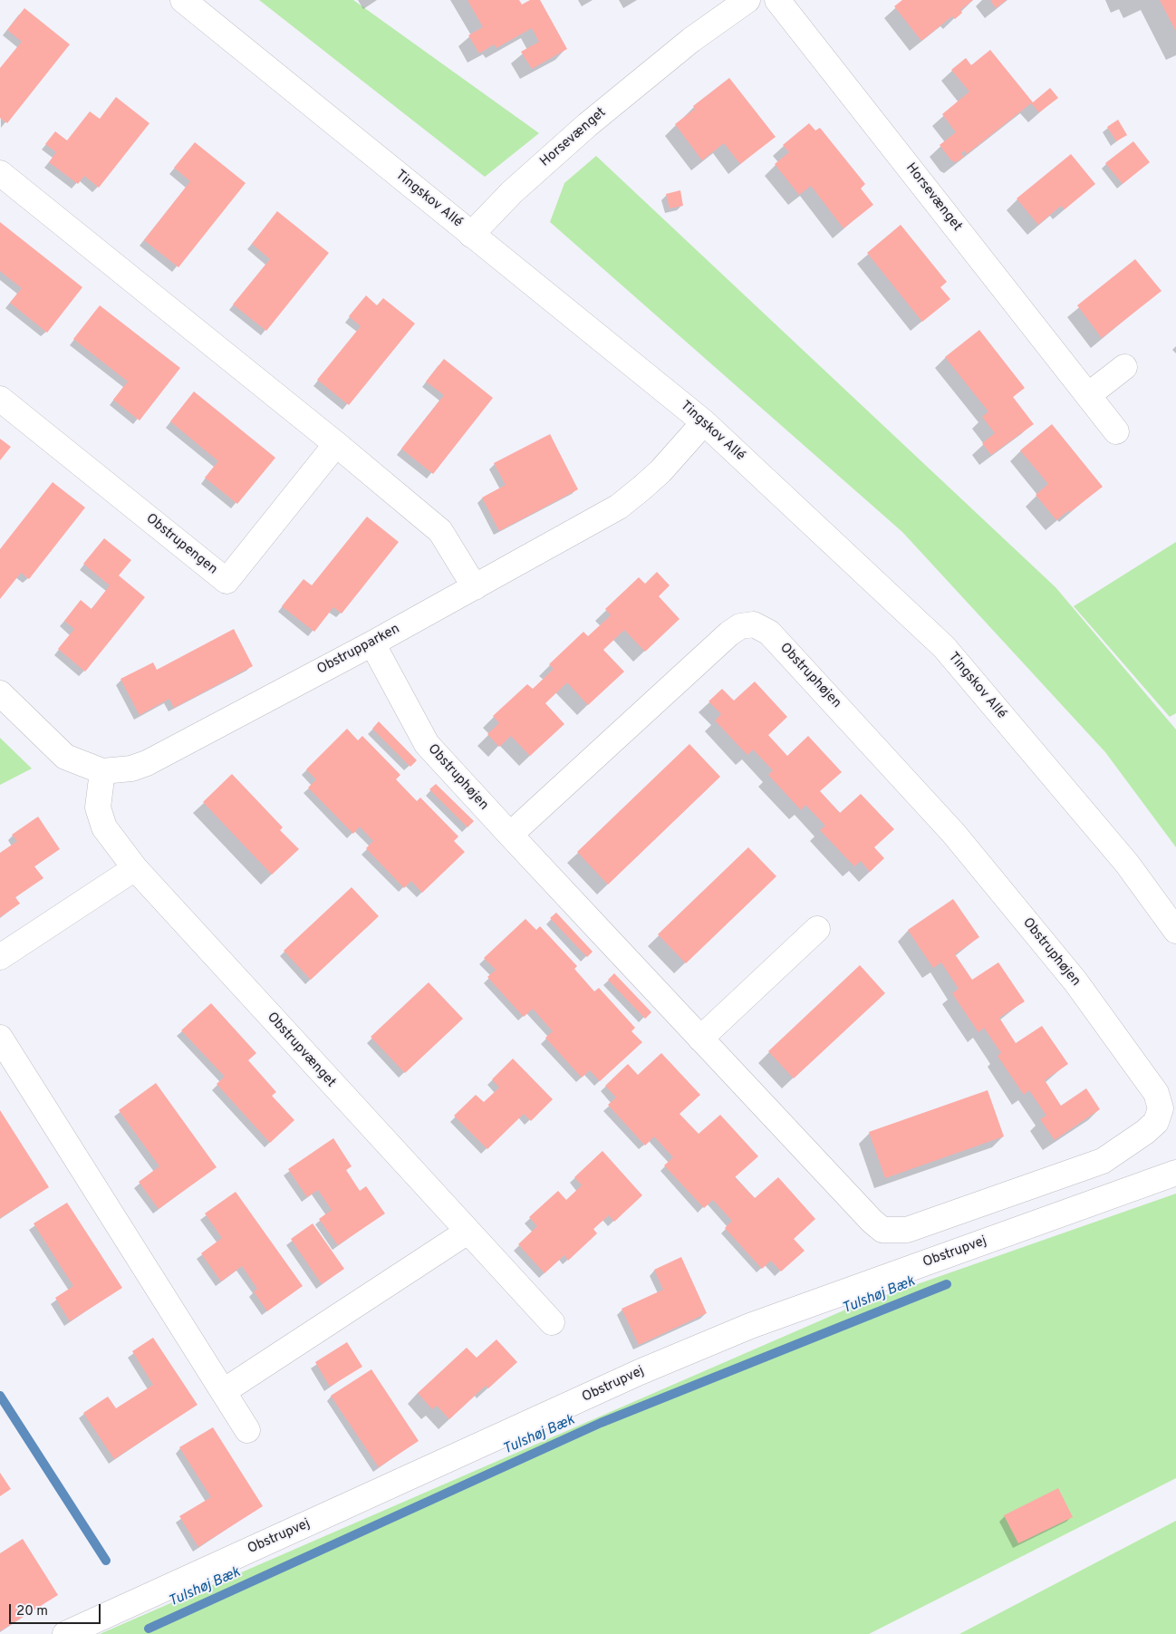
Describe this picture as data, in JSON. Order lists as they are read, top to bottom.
{
  "streets": {
    "street": [
      "Horsevænget",
      "Tingskov Allé",
      "Obstrupengen",
      "Obstrupparken",
      "Obstruphøjen",
      "Obstrupvænget",
      "Obstrupvej"
    ]
  },
  "crossings": [
    ["Horsevænget", "Tingskov Allé"],
    ["Tingskov Allé", "Obstrupparken"],
    ["Obstrupparken", "Obstruphøjen"],
    ["Obstrupparken", "Obstrupvænget"]
  ],
  "water": ["Tulshøj Bæk"],
  "scale_bar": "20 m"
}
